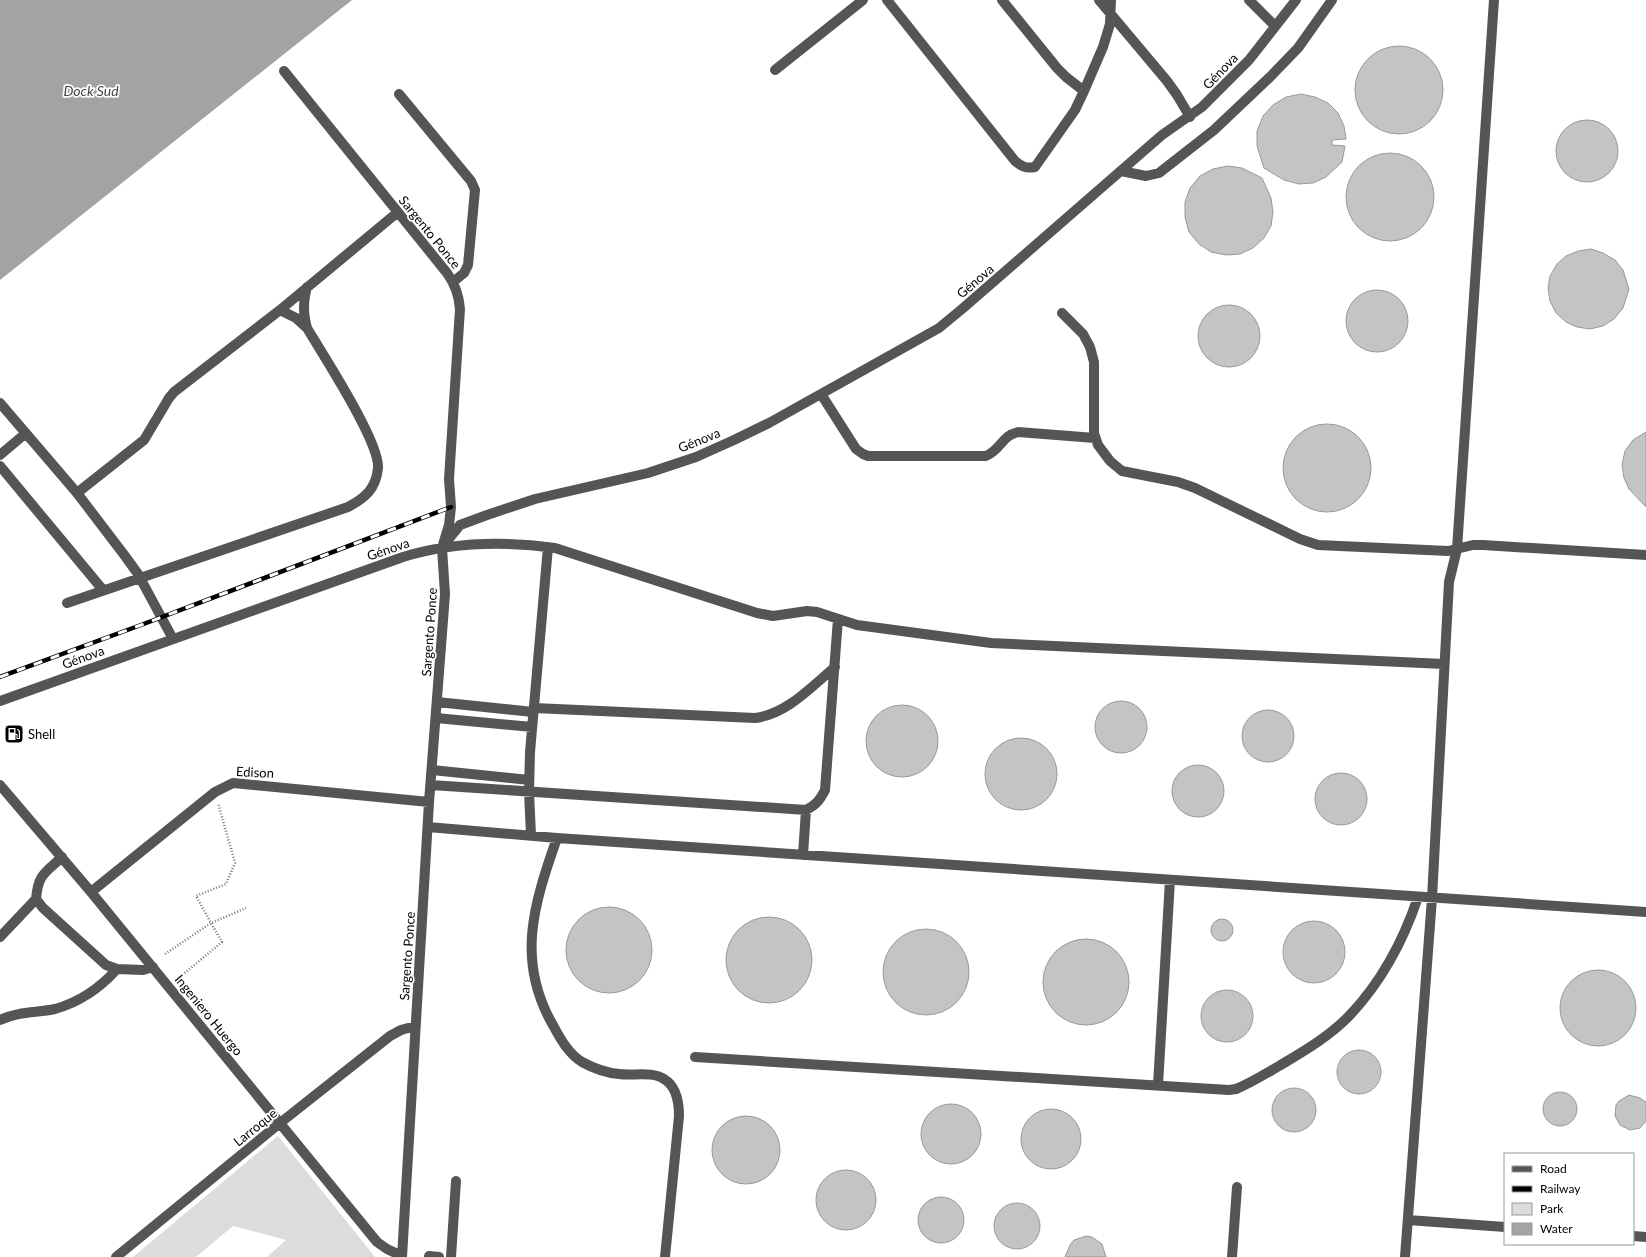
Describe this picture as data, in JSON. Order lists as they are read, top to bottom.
{
  "streets": {
    "street": [
      "Génova",
      "Sargento Ponce",
      "Edison",
      "Ingeniero Huergo",
      "Larroque"
    ]
  },
  "crossings": [
    ["Génova", "Sargento Ponce"],
    ["Sargento Ponce", "Edison"],
    ["Sargento Ponce", "Ingeniero Huergo"],
    ["Sargento Ponce", "Larroque"],
    ["Edison", "Ingeniero Huergo"],
    ["Ingeniero Huergo", "Larroque"]
  ],
  "water": ["Dock Sud"],
  "places": {
    "fuel station": ["Shell"]
  },
  "legend": [
    "Road",
    "Railway",
    "Park",
    "Water"
  ]
}
